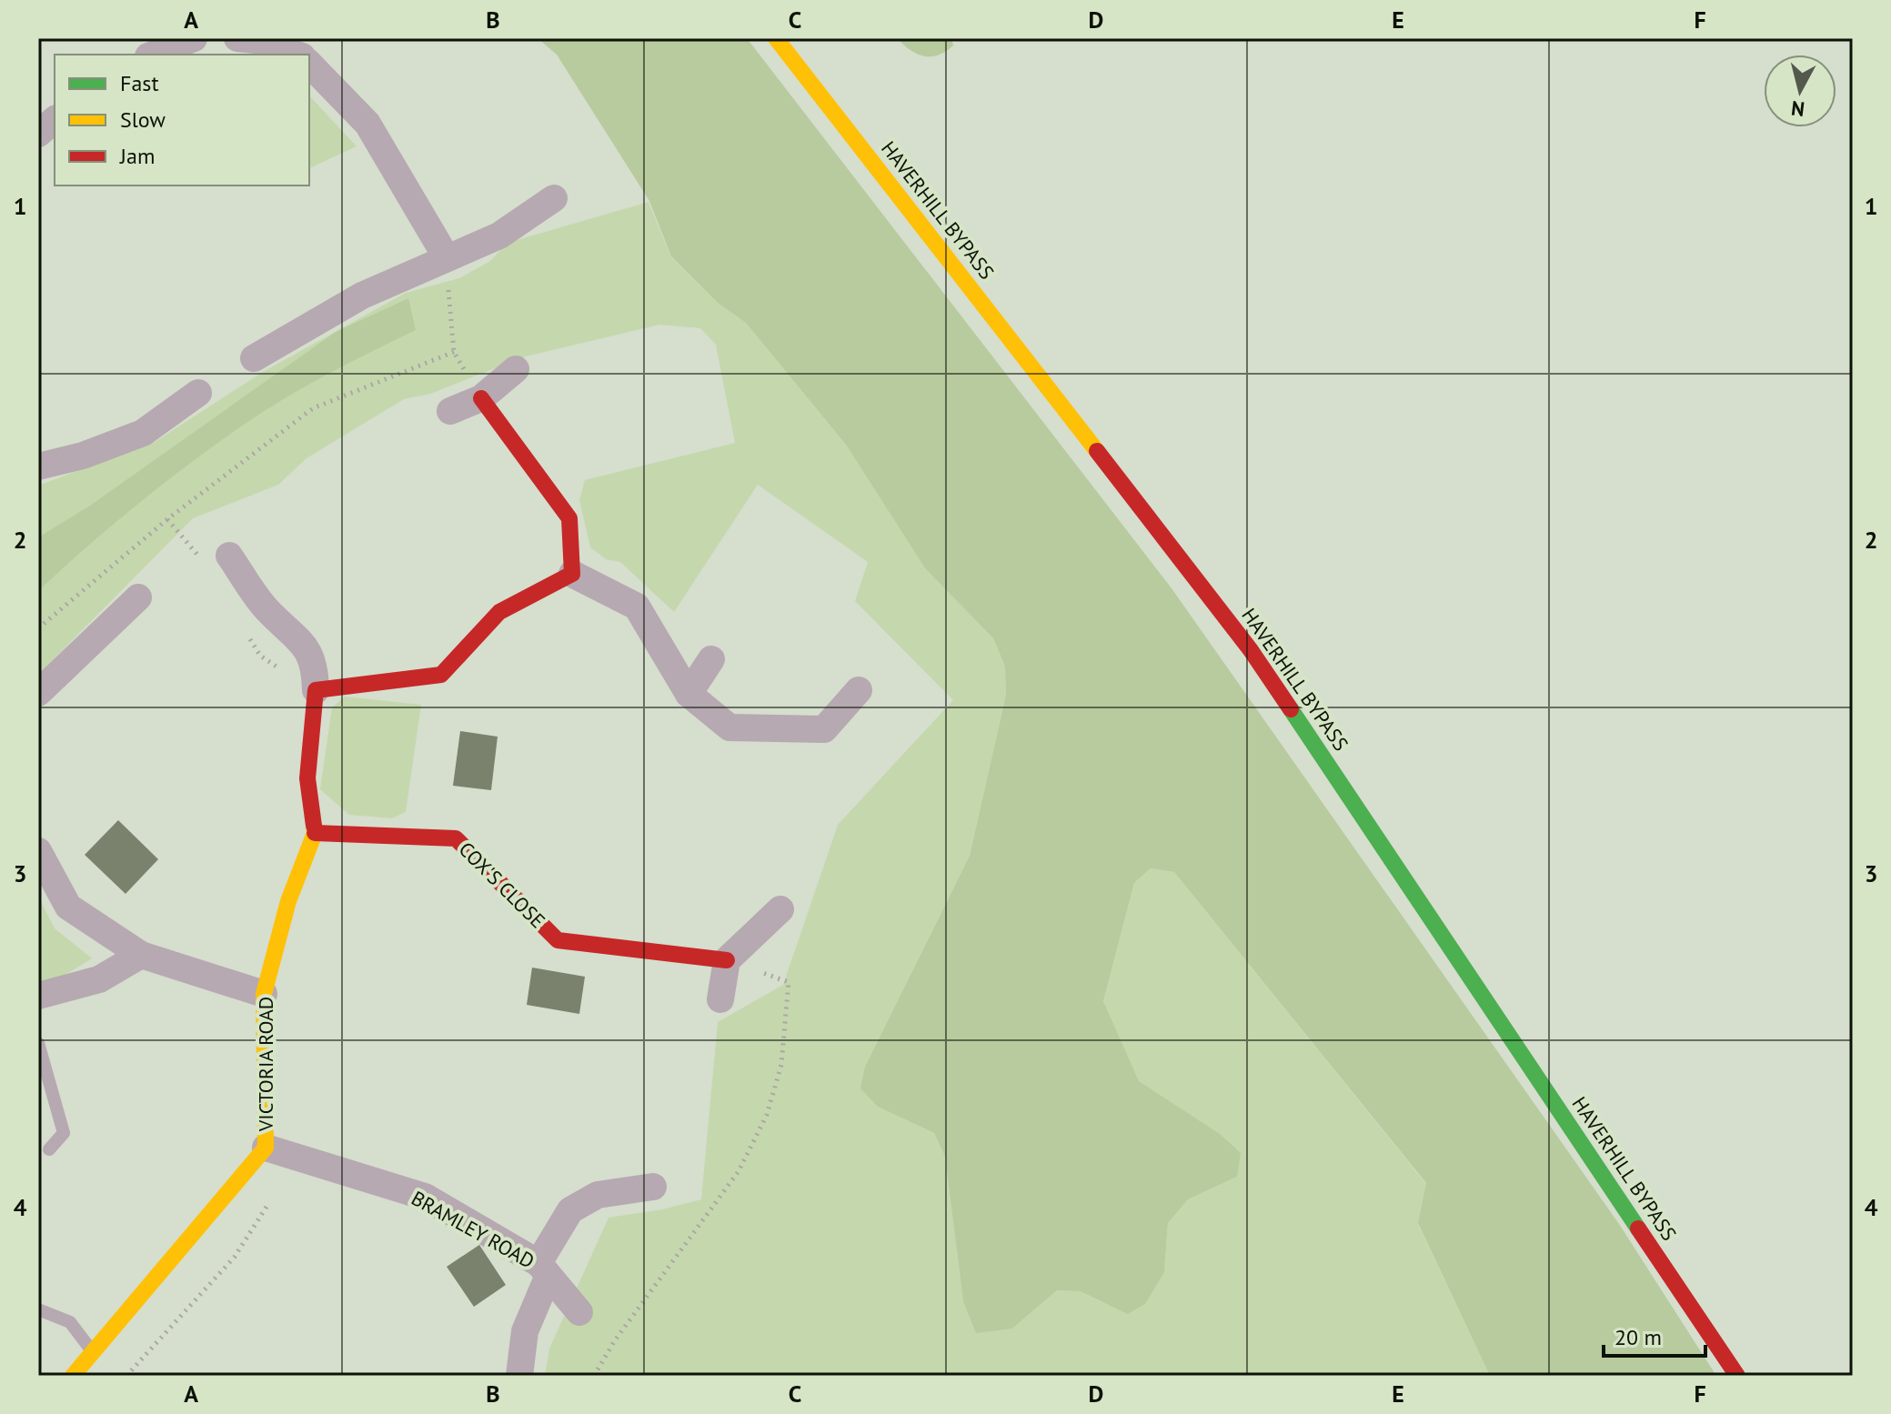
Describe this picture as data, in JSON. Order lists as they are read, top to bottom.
{
  "streets": {
    "street": [
      "HAVERHILL BYPASS",
      "COX'S CLOSE",
      "VICTORIA ROAD",
      "BRAMLEY ROAD"
    ]
  },
  "crossings": [
    ["COX'S CLOSE", "VICTORIA ROAD"],
    ["VICTORIA ROAD", "BRAMLEY ROAD"]
  ],
  "legend": ["Fast", "Slow", "Jam"],
  "scale_bar": "20 m",
  "north": "bottom",
  "grid": {
    "columns": [
      "A",
      "B",
      "C",
      "D",
      "E",
      "F"
    ],
    "rows": [
      "1",
      "2",
      "3",
      "4"
    ]
  }
}
